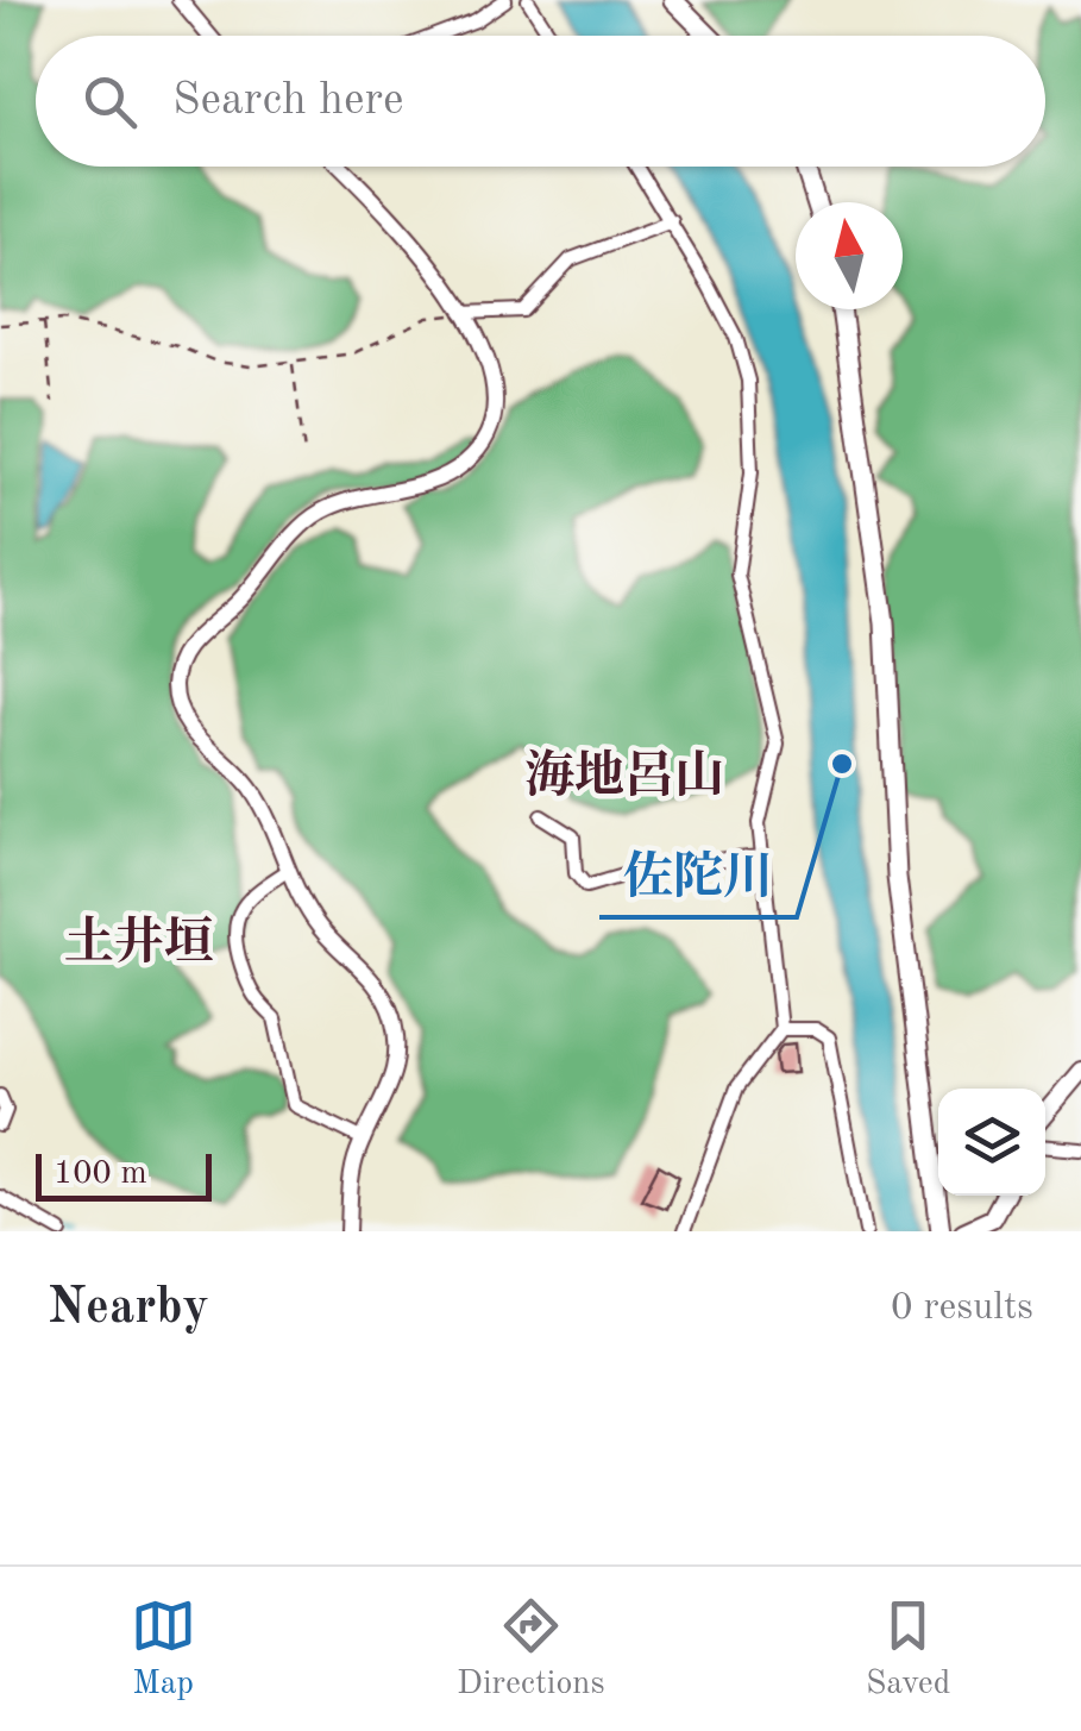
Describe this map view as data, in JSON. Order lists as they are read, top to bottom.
{
  "districts": ["海地呂山", "土井垣"],
  "places": ["佐陀川"],
  "scale_bar": "100 m",
  "north": "top",
  "page": {
    "search": "Search here",
    "scale": "100 m",
    "heading": ["Nearby", "0 results"],
    "nav": ["Map", "Directions", "Saved"]
  }
}
